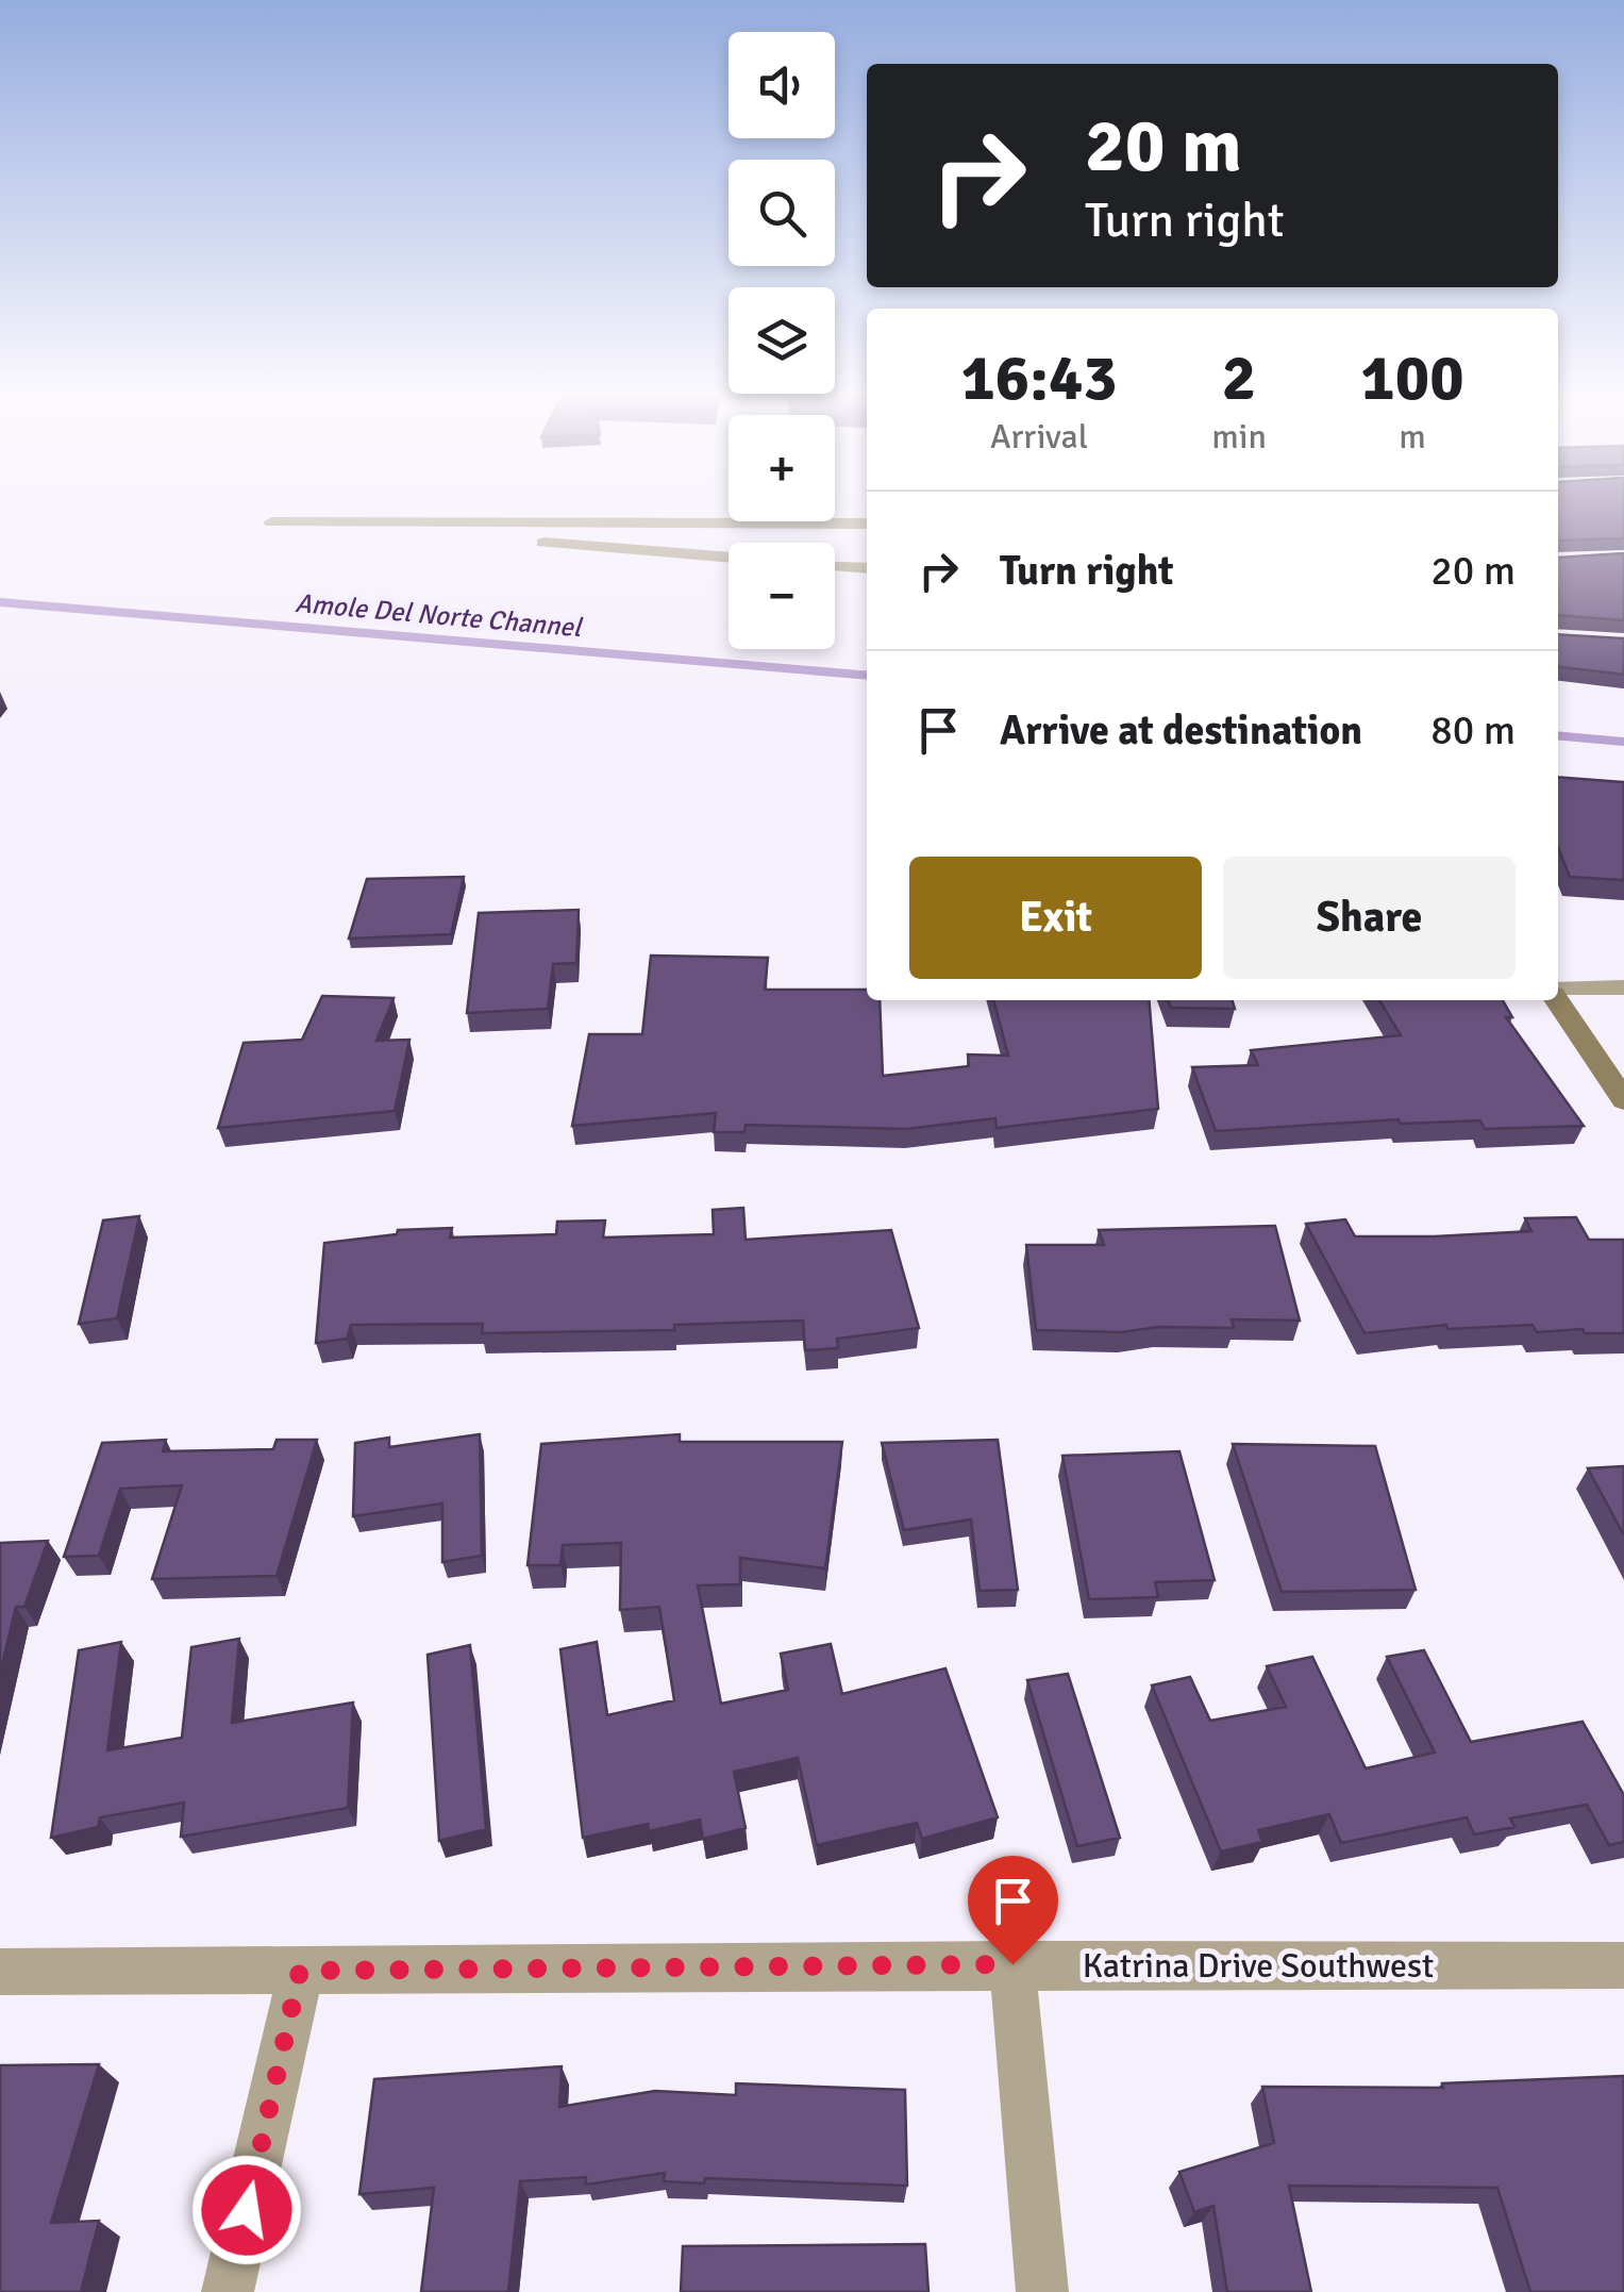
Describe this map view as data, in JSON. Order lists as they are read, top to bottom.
{
  "streets": {
    "street": ["Katrina Drive Southwest"]
  },
  "water": ["Amole Del Norte Channel"],
  "page": {
    "map_buttons": ["+", "−"],
    "turn": ["20 m", "Turn right"],
    "eta": [
      "16:43",
      "Arrival",
      "2",
      "min",
      "100",
      "m"
    ],
    "list": [
      {
        "name": "Turn right",
        "value": "20 m"
      },
      {
        "name": "Arrive at destination",
        "value": "80 m"
      }
    ],
    "buttons": ["Exit", "Share"]
  }
}
